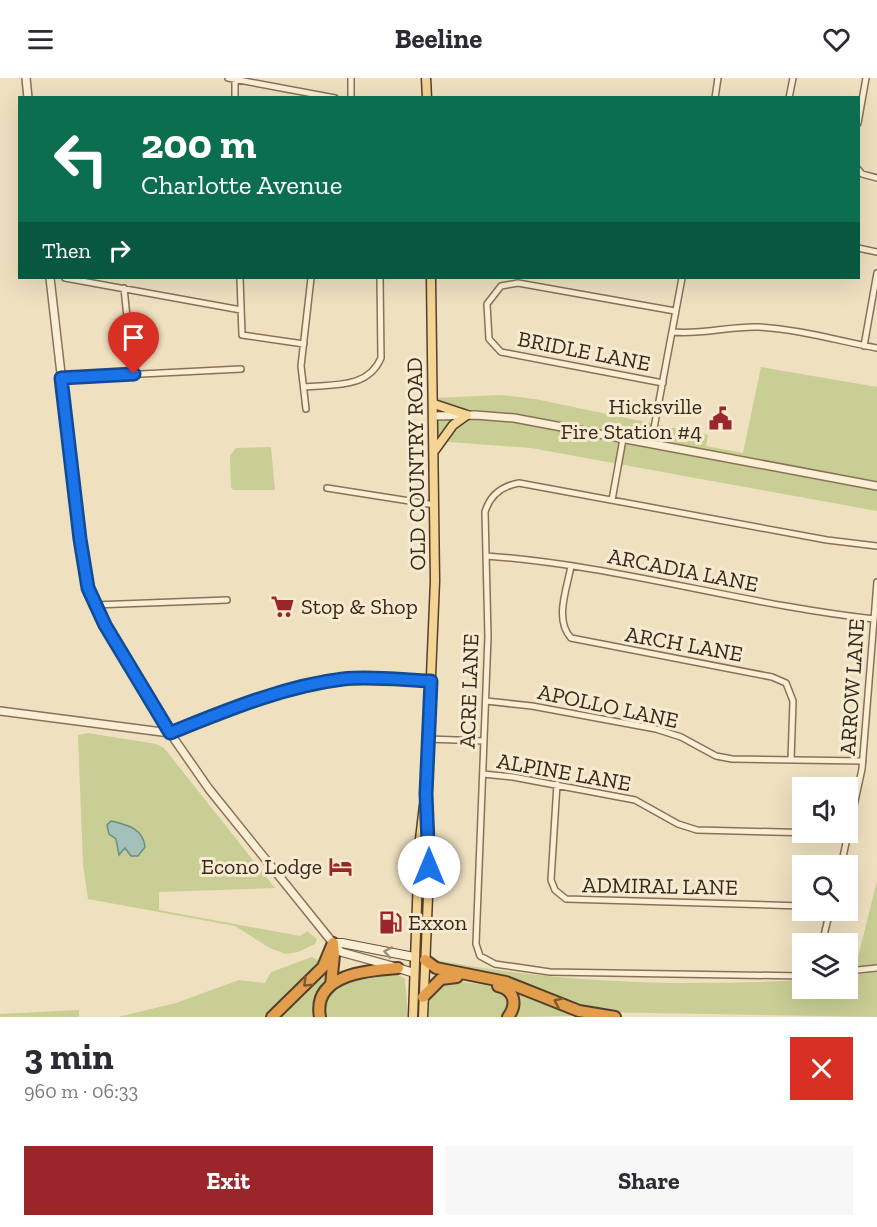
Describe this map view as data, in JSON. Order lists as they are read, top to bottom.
{
  "streets": {
    "main road": ["OLD COUNTRY ROAD"],
    "street": [
      "BRIDLE LANE",
      "ARCADIA LANE",
      "ARCH LANE",
      "ARROW LANE",
      "ACRE LANE",
      "APOLLO LANE",
      "ALPINE LANE",
      "ADMIRAL LANE"
    ]
  },
  "crossings": [
    ["ARCADIA LANE", "ARCH LANE"],
    ["ARCADIA LANE", "ARROW LANE"],
    ["ARCADIA LANE", "ACRE LANE"],
    ["ARCH LANE", "APOLLO LANE"],
    ["ARROW LANE", "APOLLO LANE"],
    ["ACRE LANE", "APOLLO LANE"],
    ["ACRE LANE", "ALPINE LANE"],
    ["ALPINE LANE", "ADMIRAL LANE"]
  ],
  "places": {
    "public building": ["Hicksville Fire Station #4"],
    "supermarket": ["Stop & Shop"],
    "hotel": ["Econo Lodge"],
    "fuel station": ["Exxon"]
  },
  "page": {
    "header": "Beeline",
    "turn": ["200 m", "Charlotte Avenue"],
    "then": "Then",
    "heading": ["3 min", "960 m · 06:33"],
    "buttons": ["Exit", "Share"]
  }
}
